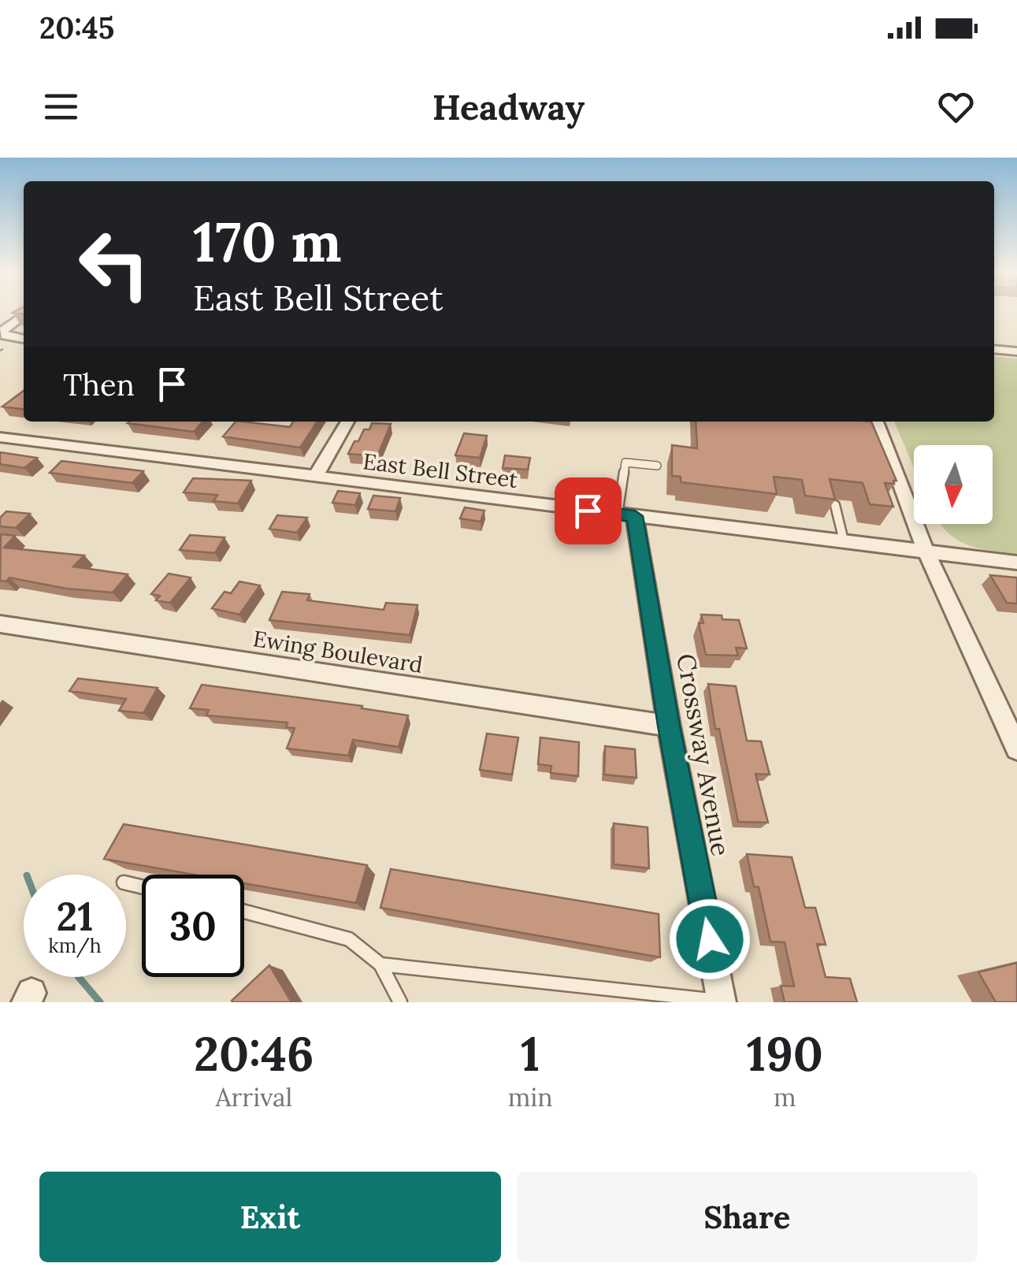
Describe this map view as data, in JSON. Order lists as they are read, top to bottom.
{
  "streets": {
    "street": ["East Bell Street", "Ewing Boulevard", "Crossway Avenue"]
  },
  "crossings": [
    ["East Bell Street", "Crossway Avenue"],
    ["Ewing Boulevard", "Crossway Avenue"]
  ],
  "north": "bottom",
  "page": {
    "status": "20:45",
    "header": "Headway",
    "turn": ["170 m", "East Bell Street"],
    "then": "Then",
    "speed": "21 km/h",
    "limit": "30",
    "eta": [
      "20:46",
      "Arrival",
      "1",
      "min",
      "190",
      "m"
    ],
    "buttons": ["Exit", "Share"]
  }
}
